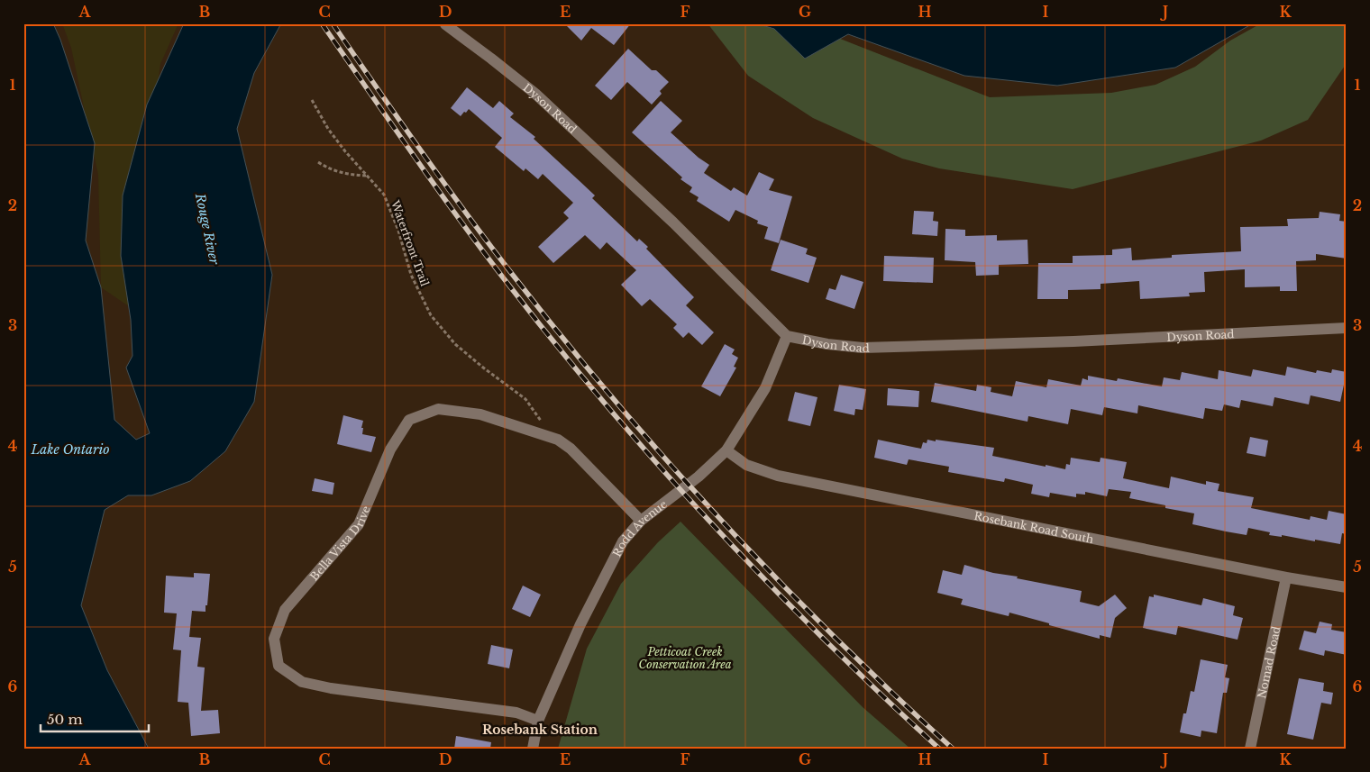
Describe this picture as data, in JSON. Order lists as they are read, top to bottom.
{
  "streets": {
    "street": [
      "Dyson Road",
      "Rosebank Road South",
      "Rodd Avenue",
      "Bella Vista Drive",
      "Nomad Road"
    ],
    "path": ["Waterfront Trail"]
  },
  "crossings": [
    ["Dyson Road", "Rodd Avenue"],
    ["Rosebank Road South", "Rodd Avenue"],
    ["Rosebank Road South", "Nomad Road"],
    ["Rodd Avenue", "Bella Vista Drive"]
  ],
  "districts": ["Rosebank Station"],
  "water": ["Rouge River", "Lake Ontario"],
  "parks": ["Petticoat Creek Conservation Area"],
  "scale_bar": "50 m",
  "grid": {
    "columns": [
      "A",
      "B",
      "C",
      "D",
      "E",
      "F",
      "G",
      "H",
      "I",
      "J",
      "K"
    ],
    "rows": [
      "1",
      "2",
      "3",
      "4",
      "5",
      "6"
    ]
  }
}
